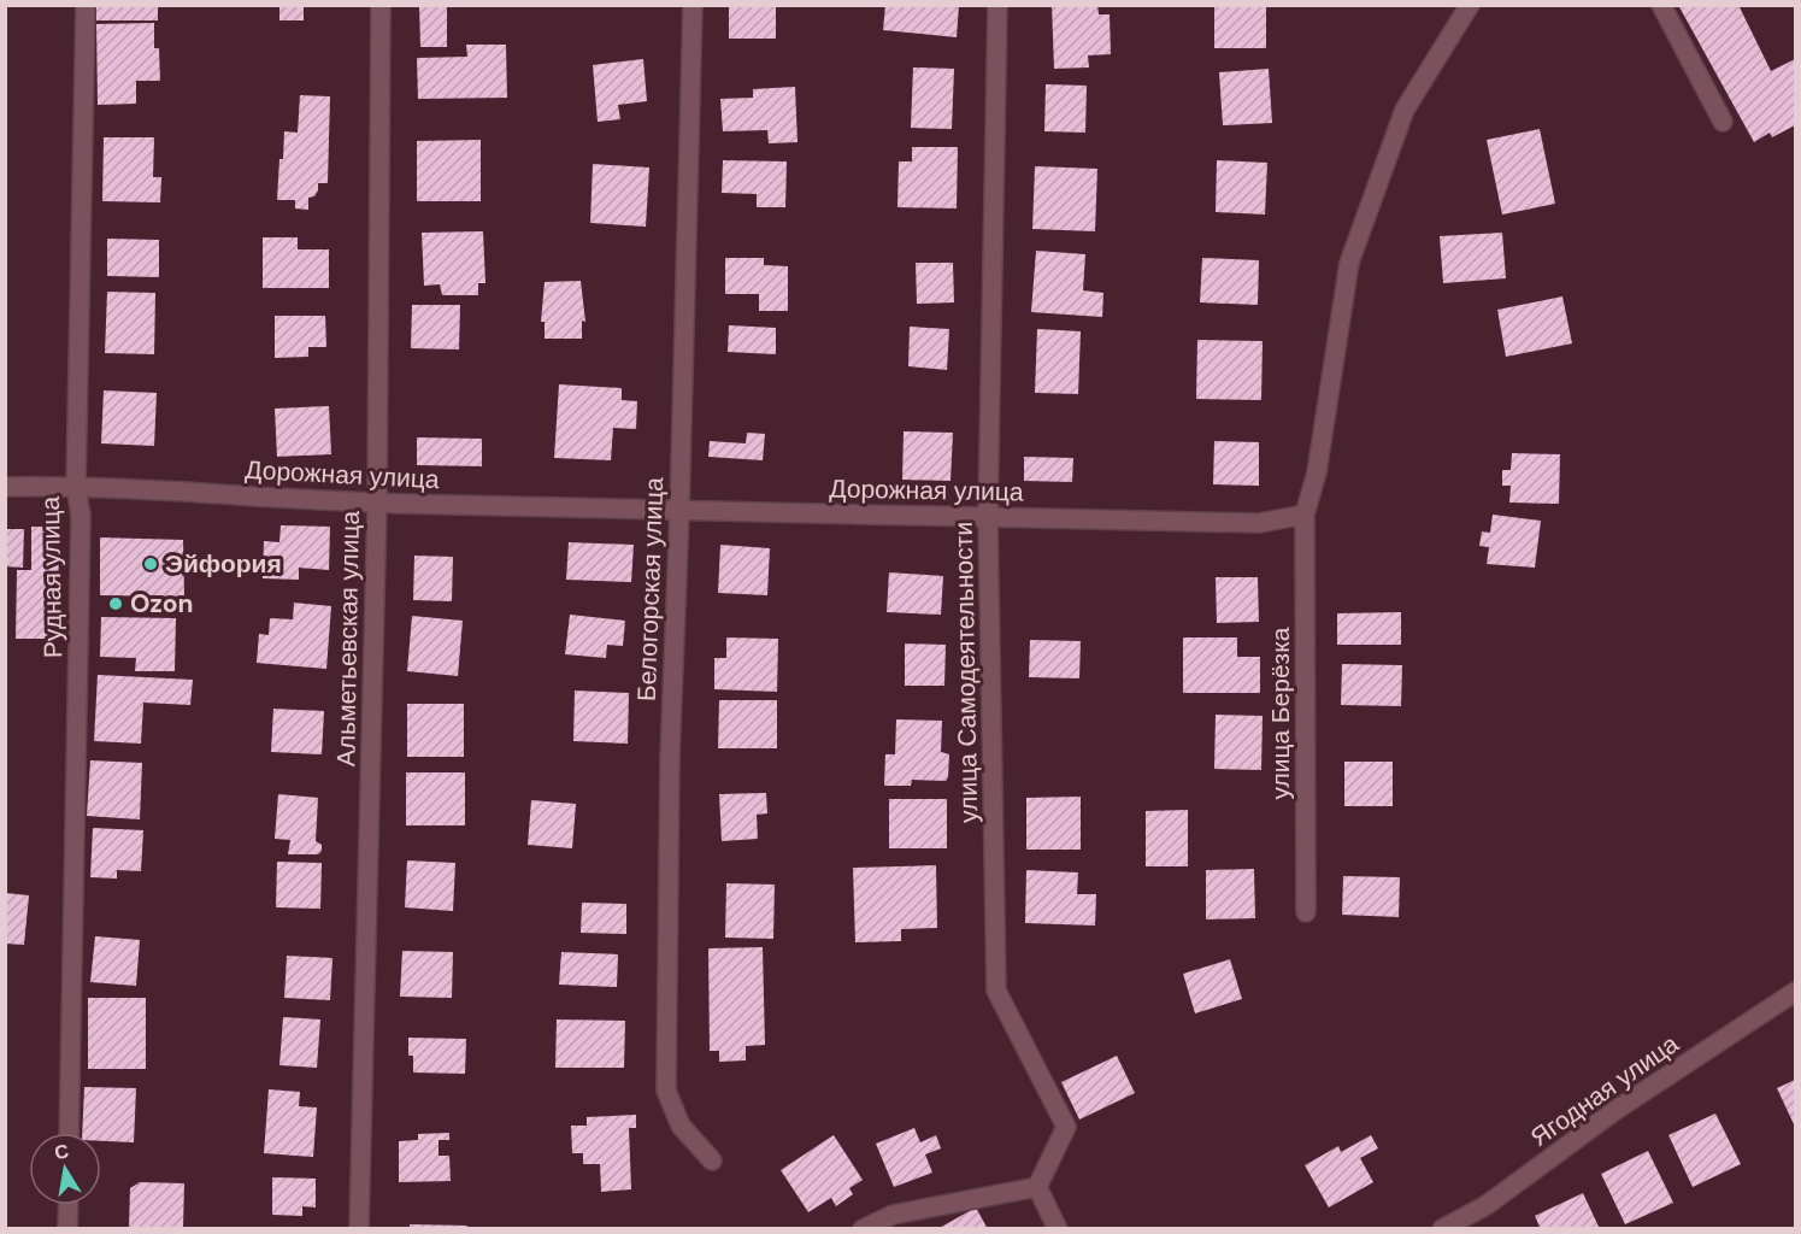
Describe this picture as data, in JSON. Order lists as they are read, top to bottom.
{
  "streets": {
    "street": [
      "Дорожная улица",
      "Рудная улица",
      "Белогорская улица",
      "Альметьевская улица",
      "улица Самодеятельности",
      "улица Берёзка",
      "Ягодная улица"
    ]
  },
  "crossings": [
    ["Дорожная улица", "Рудная улица"],
    ["Дорожная улица", "Белогорская улица"],
    ["Дорожная улица", "Альметьевская улица"],
    ["Дорожная улица", "улица Самодеятельности"],
    ["Дорожная улица", "улица Берёзка"]
  ],
  "places": ["Эйфория", "Ozon"],
  "north": "top"
}
